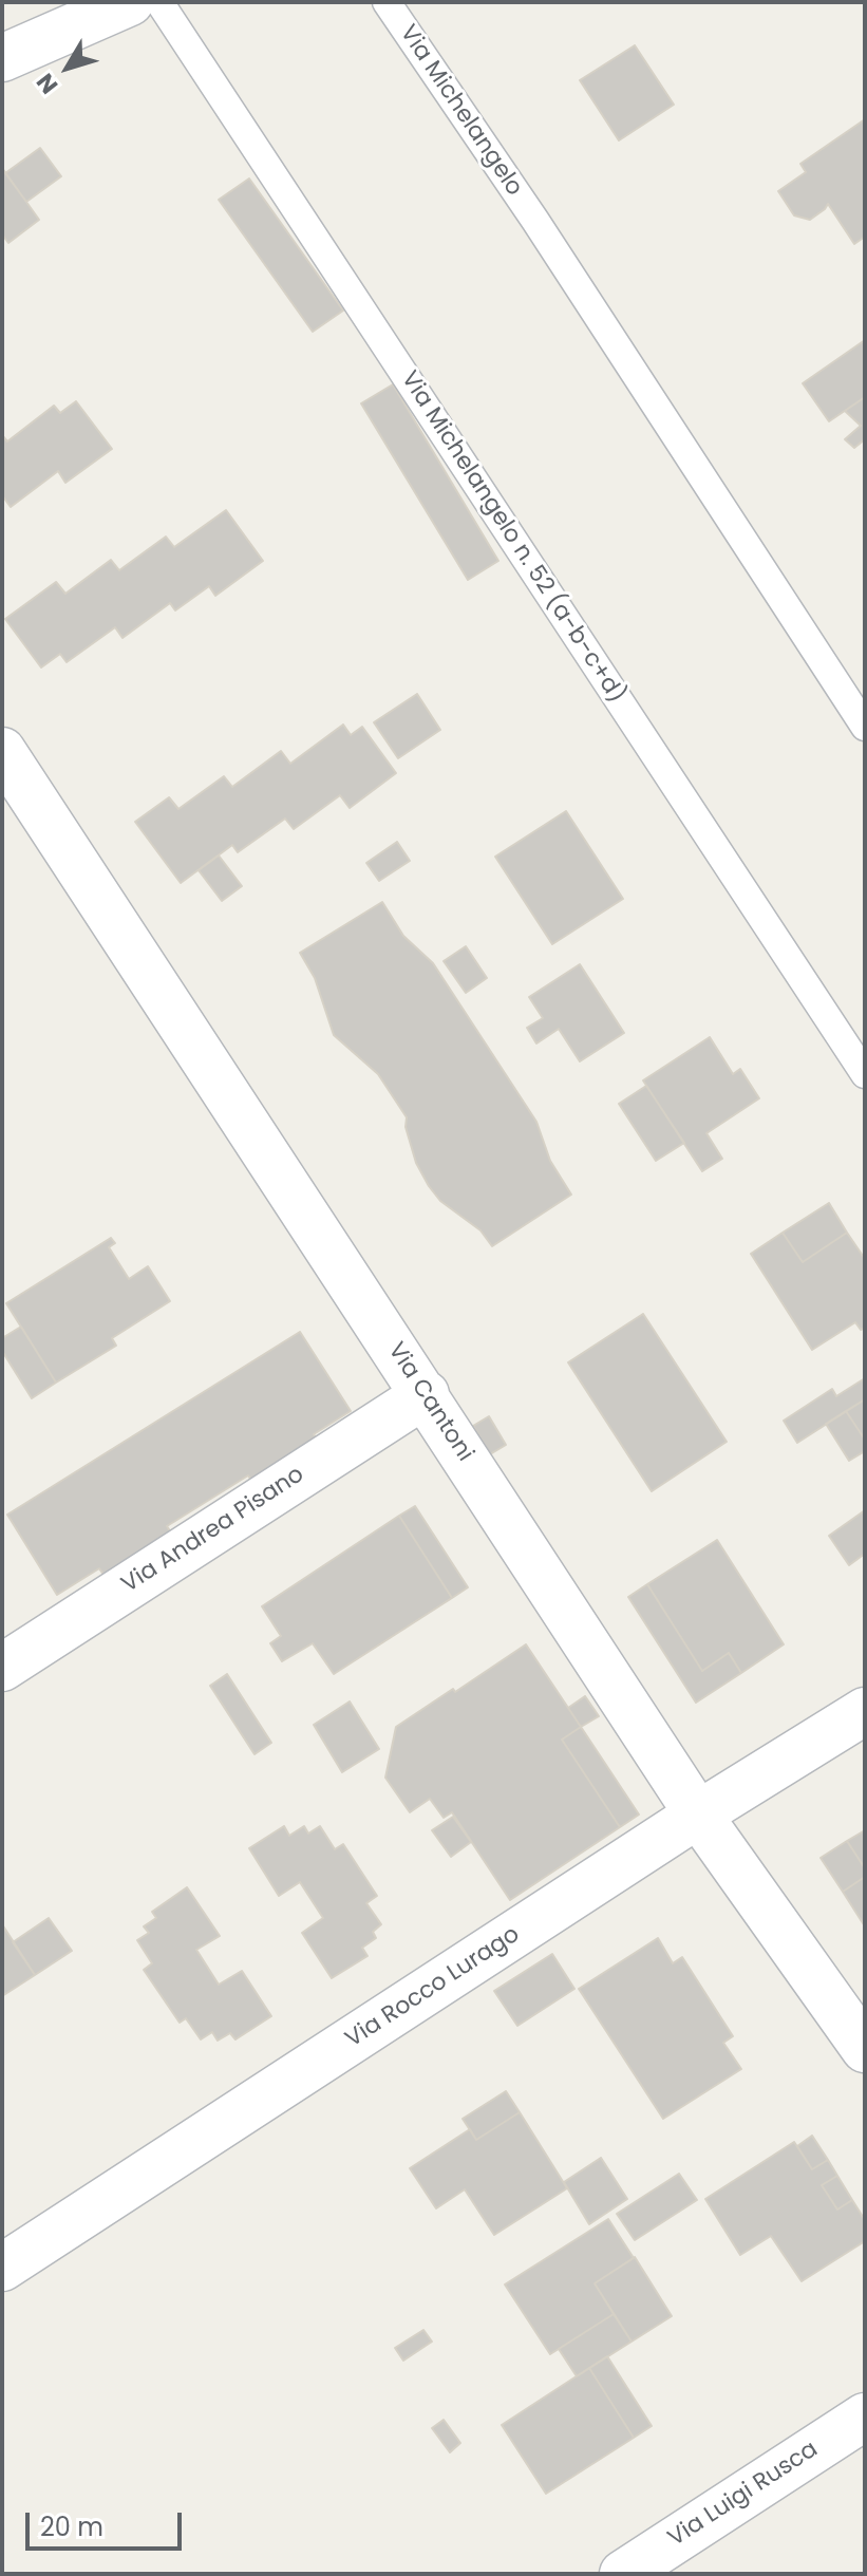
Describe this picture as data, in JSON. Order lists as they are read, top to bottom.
{
  "streets": {
    "street": [
      "Via Cantoni",
      "Via Andrea Pisano",
      "Via Rocco Lurago",
      "Via Luigi Rusca"
    ],
    "lane": ["Via Michelangelo", "Via Michelangelo n. 52 (a-b-c+d)"]
  },
  "crossings": [
    ["Via Cantoni", "Via Andrea Pisano"],
    ["Via Cantoni", "Via Rocco Lurago"]
  ],
  "scale_bar": "20 m",
  "north": "bottom left"
}
